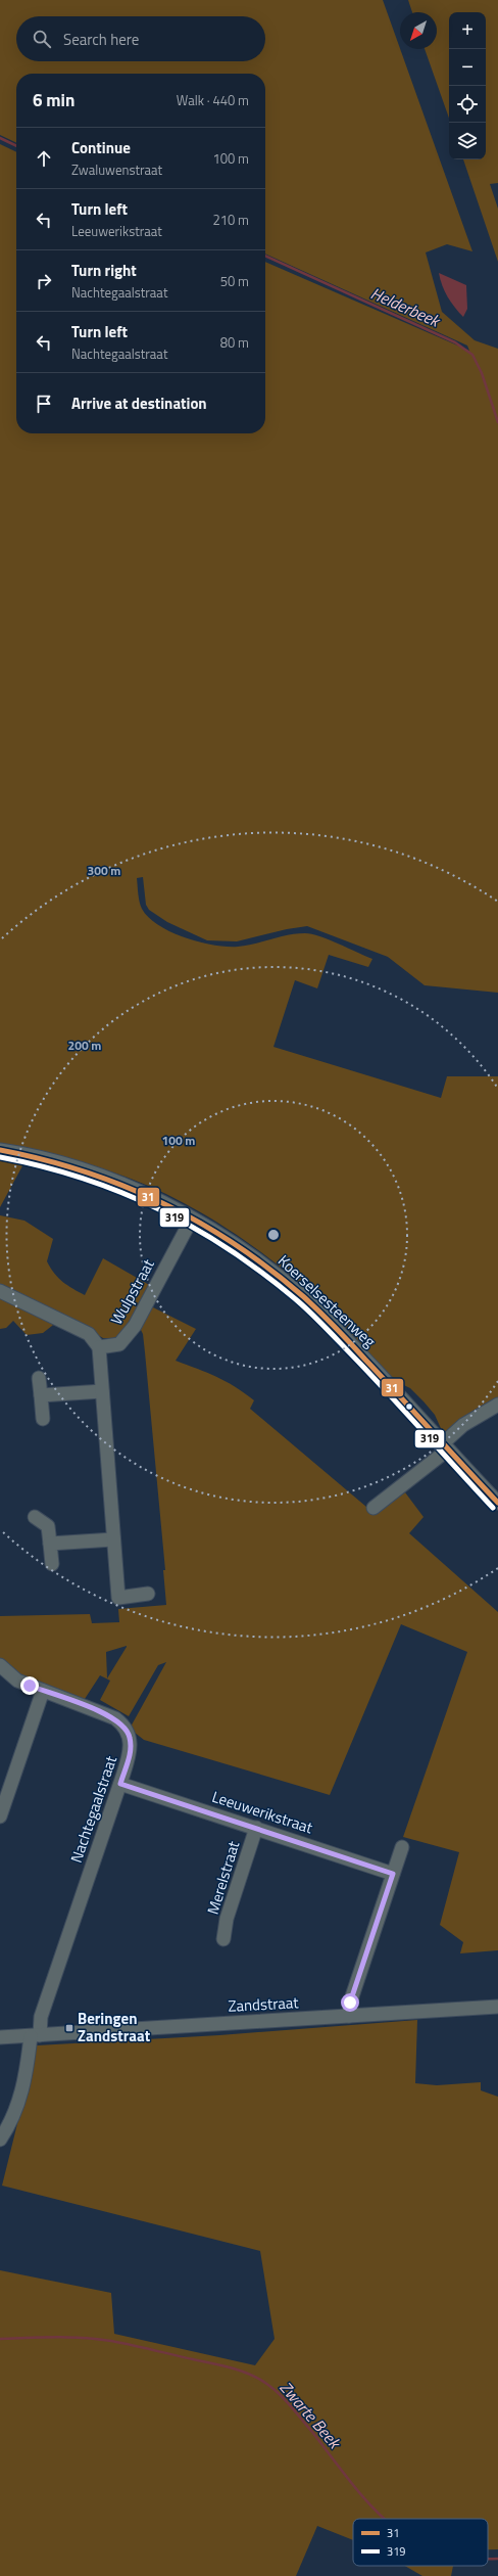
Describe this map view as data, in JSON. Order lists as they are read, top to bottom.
{
  "streets": {
    "street": [
      "Wulpstraat",
      "Koerselsesteenweg",
      "Nachtegaalstraat",
      "Leeuwerikstraat",
      "Merelstraat",
      "Zandstraat"
    ]
  },
  "crossings": [
    ["Wulpstraat", "Koerselsesteenweg"],
    ["Nachtegaalstraat", "Leeuwerikstraat"],
    ["Nachtegaalstraat", "Zandstraat"],
    ["Leeuwerikstraat", "Merelstraat"]
  ],
  "water": ["Helderbeek", "Zwarte Beek"],
  "places": {
    "transit": ["Beringen Zandstraat"]
  },
  "lines": ["transit line 31", "transit line 319"],
  "legend": ["31", "319"],
  "north": "bottom left",
  "page": {
    "map_buttons": ["+", "−"],
    "search": "Search here",
    "heading": ["6 min", "Walk · 440 m"],
    "list": [
      ["Continue", "Zwaluwenstraat", "100 m"],
      ["Turn left", "Leeuwerikstraat", "210 m"],
      ["Turn right", "Nachtegaalstraat", "50 m"],
      ["Turn left", "Nachtegaalstraat", "80 m"],
      "Arrive at destination"
    ]
  },
  "rings": ["300 m", "200 m", "100 m"]
}
